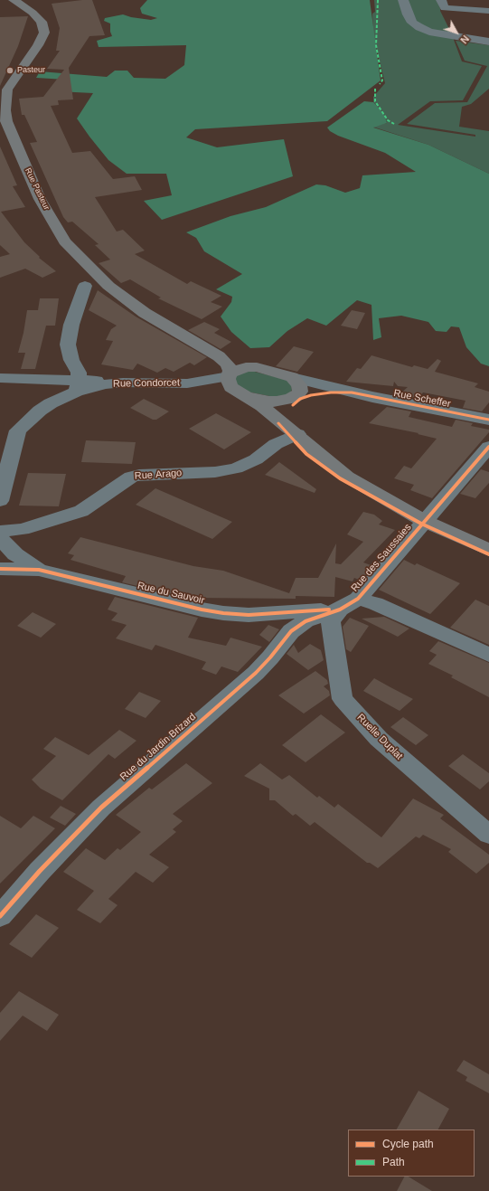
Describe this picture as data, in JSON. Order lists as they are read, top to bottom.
{
  "streets": {
    "main road": ["Rue Pasteur"],
    "street": [
      "Rue Condorcet",
      "Rue Scheffer",
      "Rue Arago",
      "Rue des Saussaies",
      "Rue du Sauvoir",
      "Ruelle Duplat",
      "Rue du Jardin Brizard"
    ]
  },
  "crossings": [
    ["Rue Pasteur", "Rue Condorcet"],
    ["Rue Pasteur", "Rue Scheffer"],
    ["Rue Pasteur", "Rue Arago"],
    ["Rue Pasteur", "Rue des Saussaies"],
    ["Rue des Saussaies", "Rue du Sauvoir"],
    ["Rue des Saussaies", "Ruelle Duplat"],
    ["Rue des Saussaies", "Rue du Jardin Brizard"],
    ["Rue du Sauvoir", "Ruelle Duplat"],
    ["Rue du Sauvoir", "Rue du Jardin Brizard"],
    ["Ruelle Duplat", "Rue du Jardin Brizard"]
  ],
  "places": ["Pasteur"],
  "legend": ["Cycle path", "Path"],
  "north": "bottom right"
}
